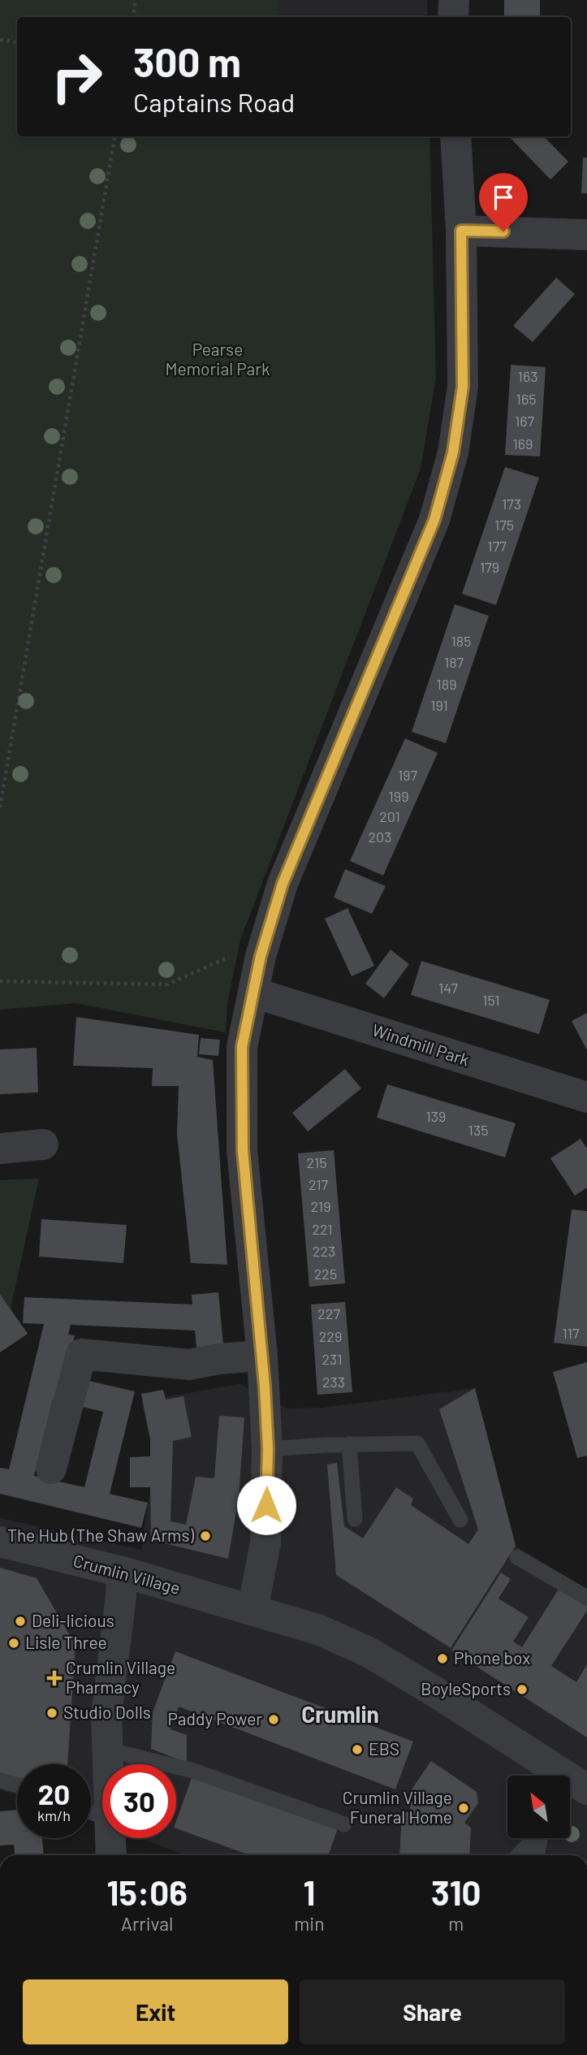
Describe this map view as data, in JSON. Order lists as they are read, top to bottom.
{
  "streets": {
    "street": ["Windmill Park", "Crumlin Village"]
  },
  "districts": ["Crumlin"],
  "parks": ["Pearse Memorial Park"],
  "places": {
    "other": [
      "The Hub (The Shaw Arms)",
      "Deli-licious",
      "Lisle Three",
      "Phone box",
      "BoyleSports",
      "Studio Dolls",
      "Paddy Power",
      "EBS",
      "Crumlin Village Funeral Home"
    ],
    "health": ["Crumlin Village Pharmacy"]
  },
  "house_numbers": [
    "163",
    "165",
    "167",
    "169",
    "173",
    "175",
    "177",
    "179",
    "185",
    "187",
    "189",
    "191",
    "197",
    "199",
    "201",
    "203",
    "147",
    "151",
    "139",
    "135",
    "215",
    "217",
    "219",
    "221",
    "223",
    "225",
    "227",
    "117",
    "229",
    "231",
    "233"
  ],
  "north": "top left",
  "page": {
    "turn": ["300 m", "Captains Road"],
    "speed": "20 km/h",
    "limit": "30",
    "eta": [
      "15:06",
      "Arrival",
      "1",
      "min",
      "310",
      "m"
    ],
    "buttons": ["Exit", "Share"]
  }
}
